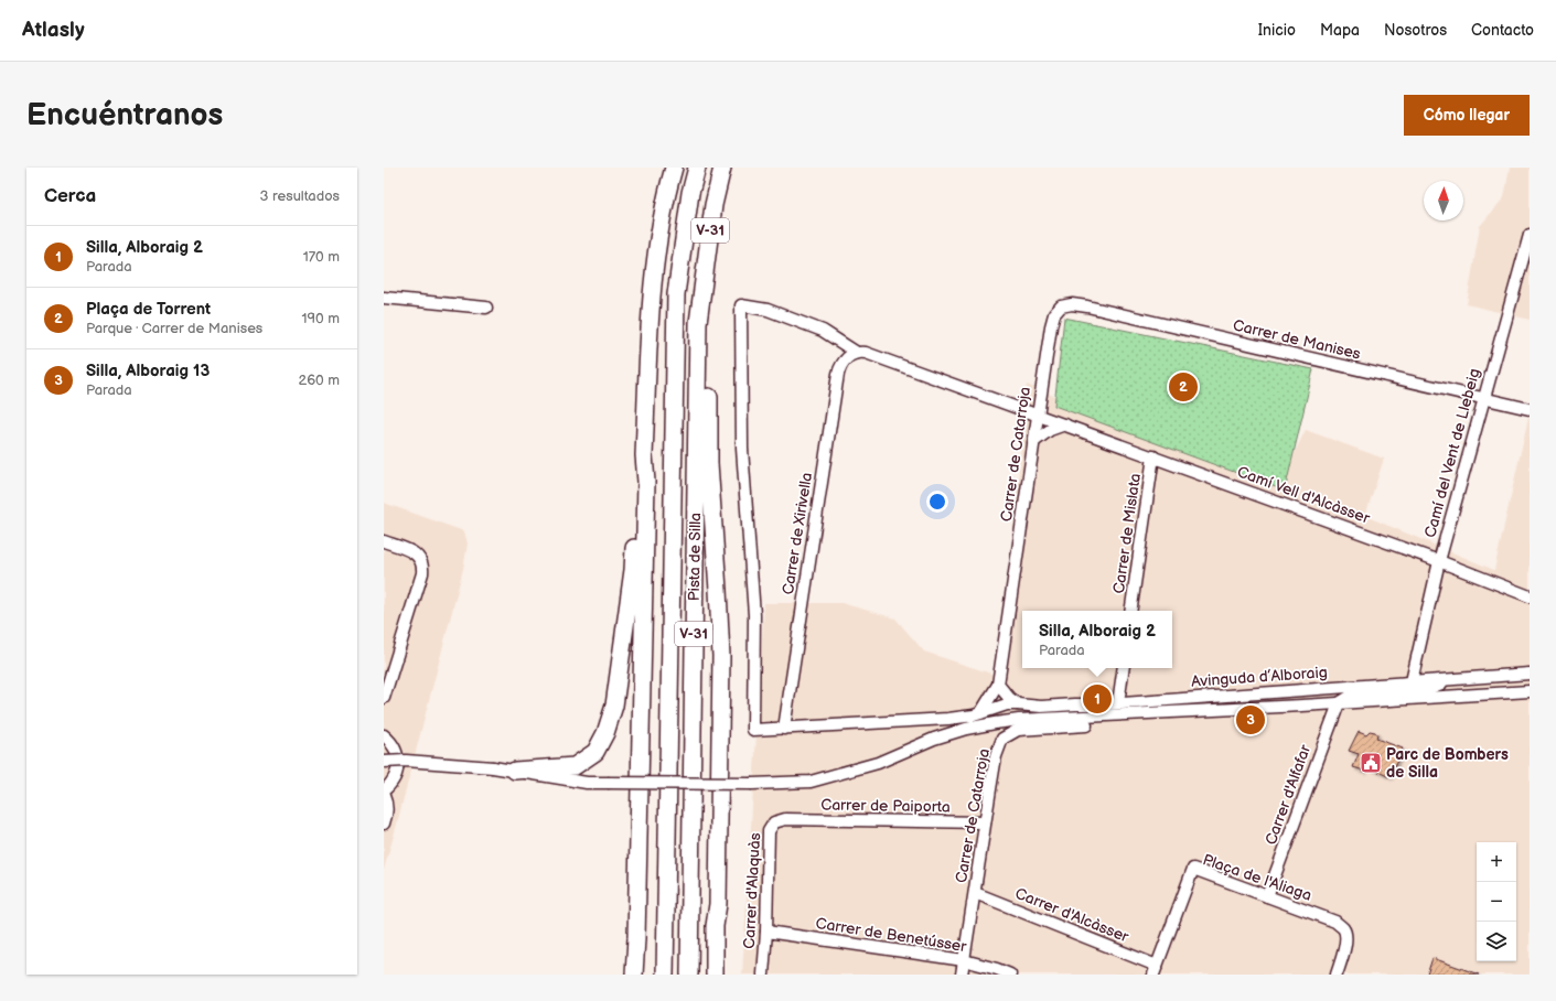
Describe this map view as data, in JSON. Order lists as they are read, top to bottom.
{
  "streets": {
    "highway": ["V-31", "Pista de Silla"],
    "street": [
      "Carrer de Manises",
      "Camí del Vent de Llebeig",
      "Carrer de Catarroja",
      "Camí Vell d'Alcàsser",
      "Carrer de Xirivella",
      "Carrer de Mislata",
      "Avinguda d’Alboraig",
      "Carrer d'Alfafar",
      "Carrer de Paiporta",
      "Plaça de l'Aliaga",
      "Carrer d'Alaquàs",
      "Carrer d'Alcàsser",
      "Carrer de Benetússer"
    ]
  },
  "crossings": [
    ["Carrer de Manises", "Camí del Vent de Llebeig"],
    ["Carrer de Manises", "Carrer de Catarroja"],
    ["Camí del Vent de Llebeig", "Camí Vell d'Alcàsser"],
    ["Camí del Vent de Llebeig", "Avinguda d’Alboraig"],
    ["Carrer de Catarroja", "Camí Vell d'Alcàsser"],
    ["Carrer de Catarroja", "Avinguda d’Alboraig"],
    ["Carrer de Catarroja", "Carrer de Paiporta"],
    ["Carrer de Catarroja", "Carrer d'Alcàsser"],
    ["Carrer de Catarroja", "Carrer de Benetússer"],
    ["Camí Vell d'Alcàsser", "Carrer de Xirivella"],
    ["Camí Vell d'Alcàsser", "Carrer de Mislata"],
    ["Avinguda d’Alboraig", "Carrer d'Alfafar"],
    ["Carrer d'Alfafar", "Plaça de l'Aliaga"],
    ["Carrer de Paiporta", "Carrer d'Alaquàs"],
    ["Plaça de l'Aliaga", "Carrer d'Alcàsser"],
    ["Carrer d'Alaquàs", "Carrer de Benetússer"]
  ],
  "places": {
    "public building": ["Parc de Bombers de Silla"]
  },
  "north": "top",
  "page": {
    "header": "Atlasly",
    "nav": [
      "Inicio",
      "Mapa",
      "Nosotros",
      "Contacto"
    ],
    "buttons": "Cómo llegar",
    "title": "Encuéntranos",
    "heading": ["Cerca", "3 resultados"],
    "list": [
      {
        "mark": "1",
        "name": "Silla, Alboraig 2",
        "note": "Parada",
        "value": "170 m"
      },
      {
        "mark": "2",
        "name": "Plaça de Torrent",
        "note": "Parque · Carrer de Manises",
        "value": "190 m"
      },
      {
        "mark": "3",
        "name": "Silla, Alboraig 13",
        "note": "Parada",
        "value": "260 m"
      }
    ],
    "pins": ["2", "1", "3"],
    "popup": ["Silla, Alboraig 2", "Parada"],
    "map_buttons": ["+", "−"]
  }
}
